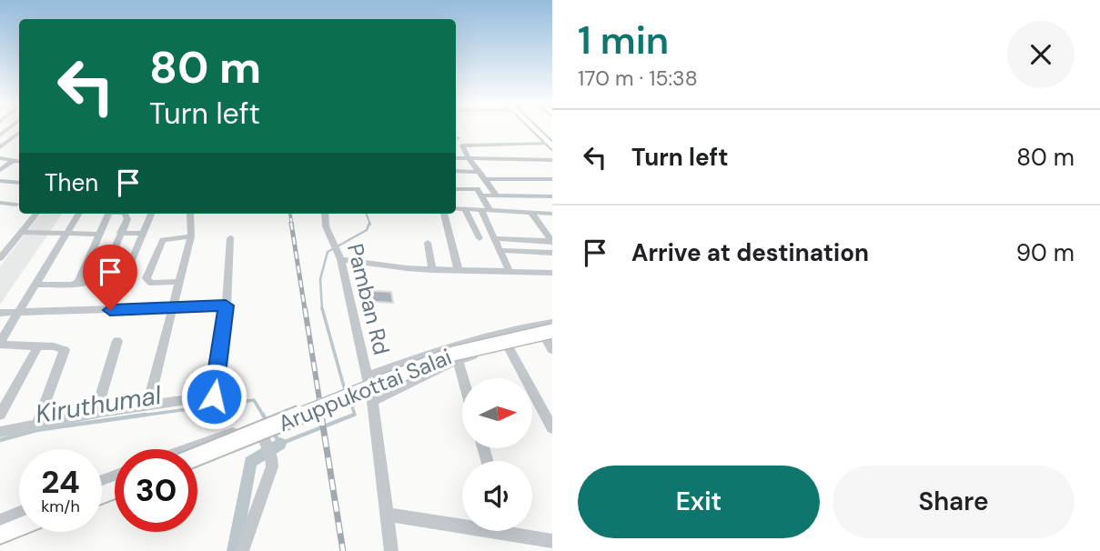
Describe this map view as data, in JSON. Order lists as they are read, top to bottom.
{
  "streets": {
    "main road": ["Aruppukottai Salai"],
    "street": ["Pamban Rd"]
  },
  "water": ["Kiruthumal"],
  "north": "right",
  "page": {
    "heading": ["1 min", "170 m · 15:38"],
    "turn": ["80 m", "Turn left"],
    "list": [
      {
        "name": "Turn left",
        "value": "80 m"
      },
      {
        "name": "Arrive at destination",
        "value": "90 m"
      }
    ],
    "then": "Then",
    "speed": "24 km/h",
    "limit": "30",
    "buttons": ["Exit", "Share"]
  }
}
